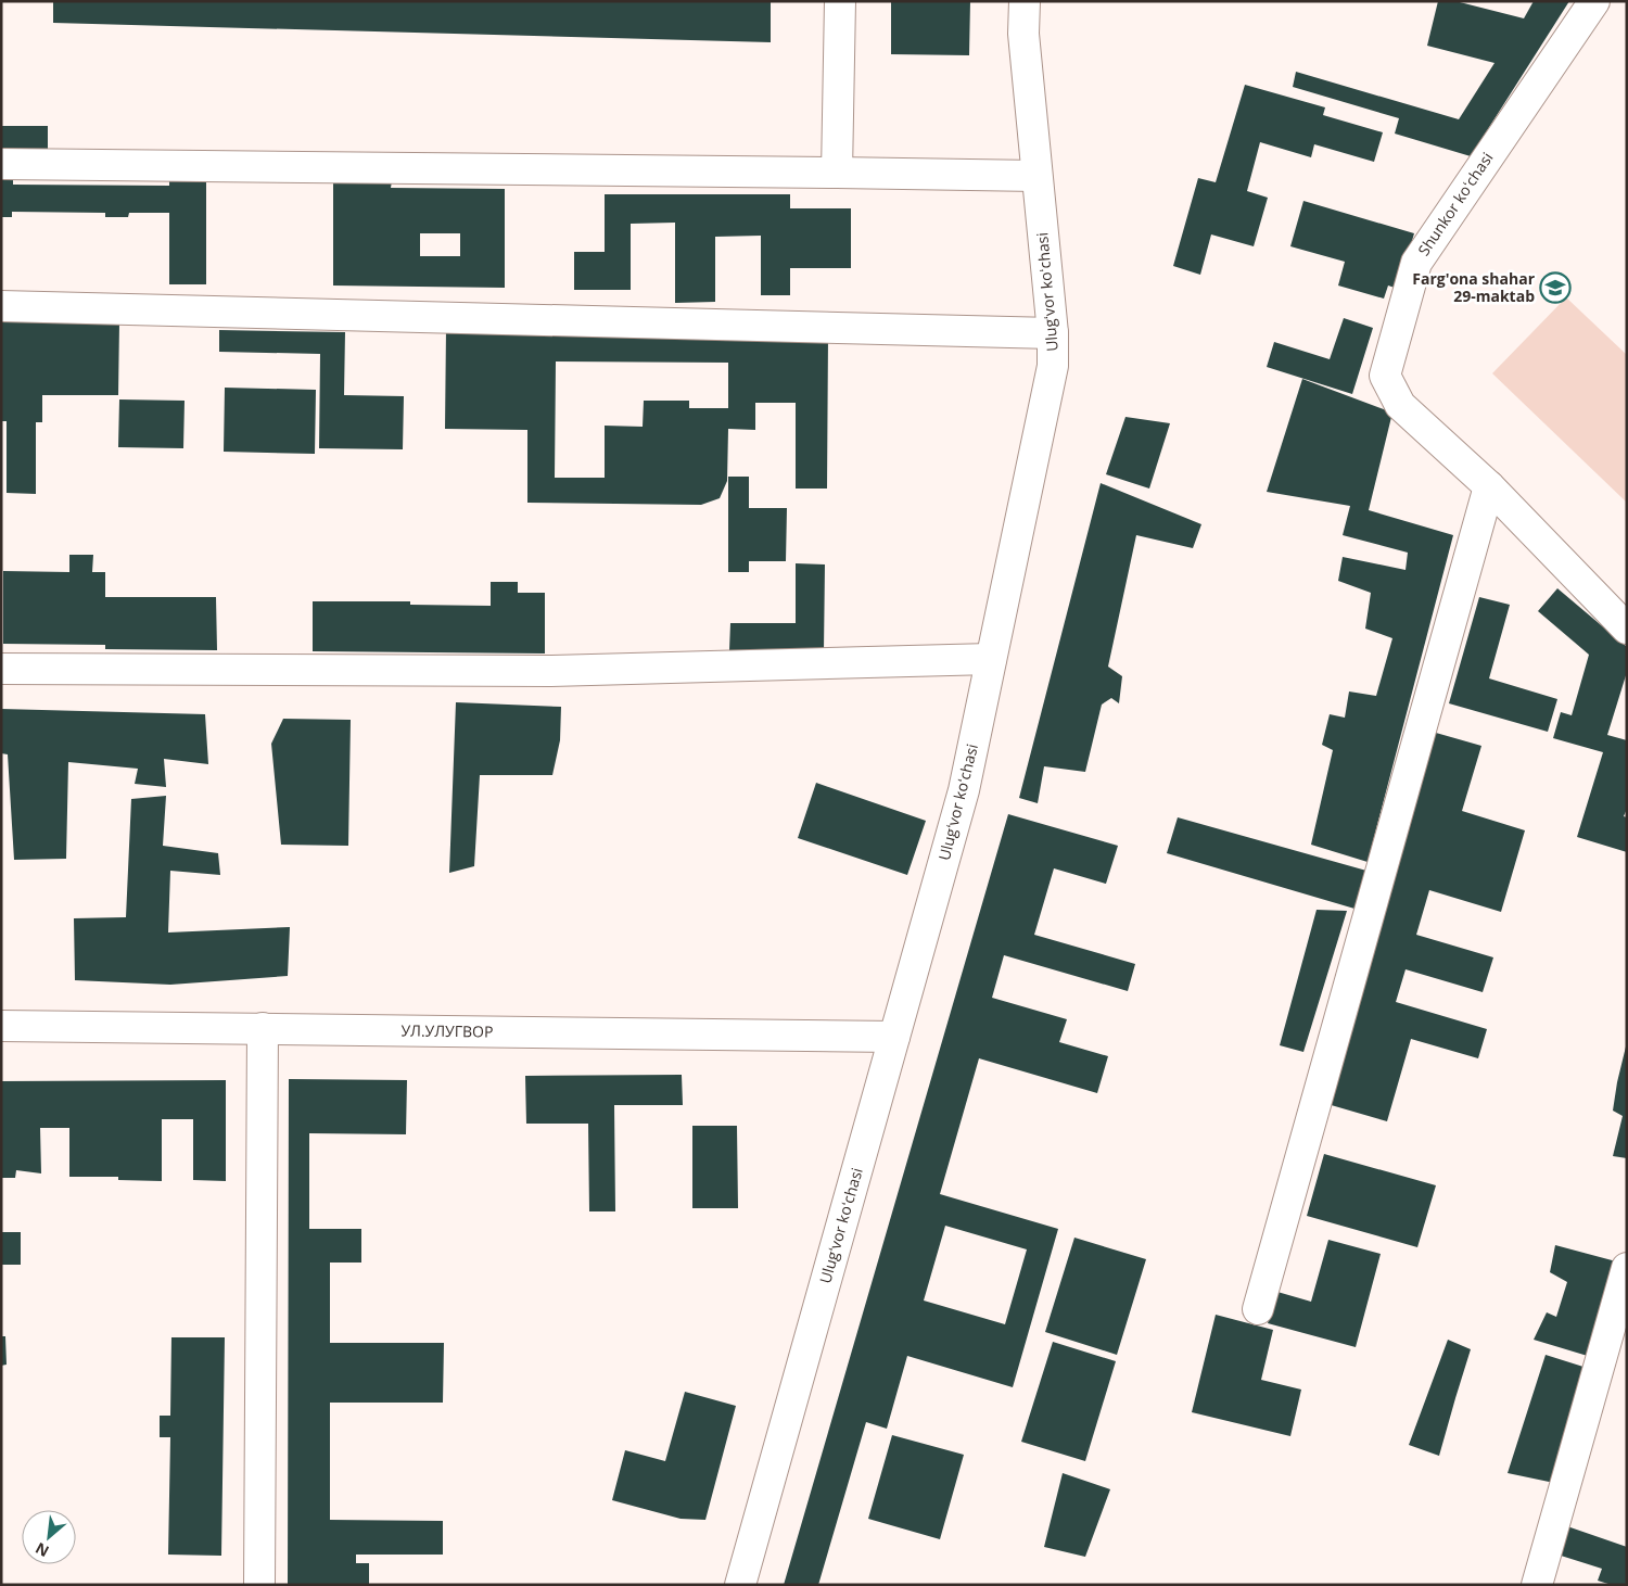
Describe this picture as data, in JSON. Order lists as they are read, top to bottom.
{
  "streets": {
    "street": ["Shunkor koʻchasi", "Ulugʻvor koʻchasi", "УЛ.УЛУГВОР"]
  },
  "crossings": [
    ["Ulugʻvor koʻchasi", "УЛ.УЛУГВОР"]
  ],
  "places": {
    "school or university": ["Farg'ona shahar 29-maktab"]
  },
  "north": "bottom left"
}
